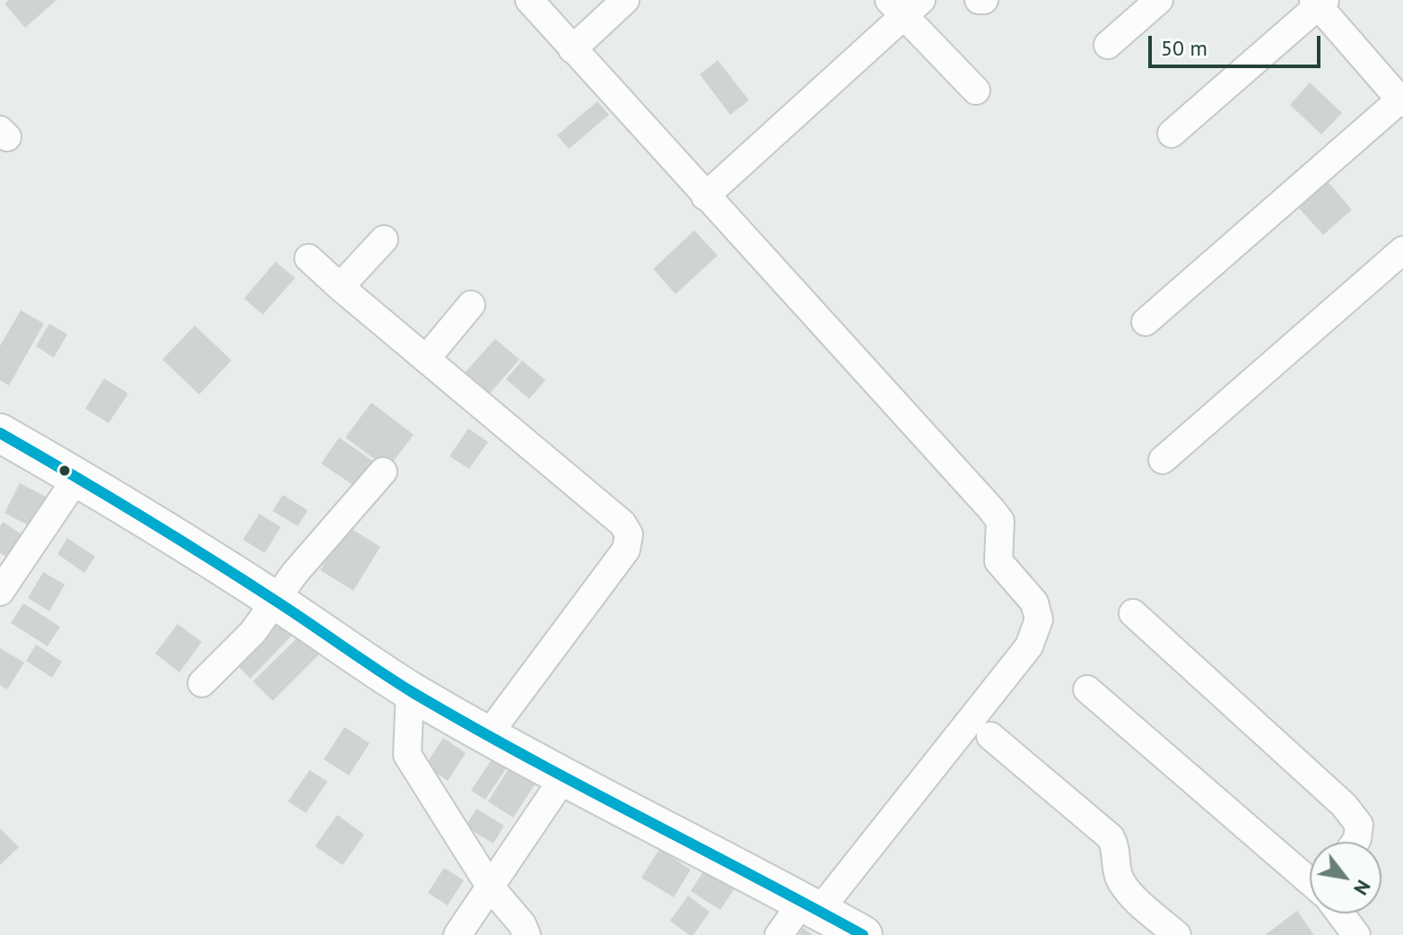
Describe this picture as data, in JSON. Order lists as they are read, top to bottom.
{
  "scale_bar": "50 m",
  "north": "bottom right"
}
